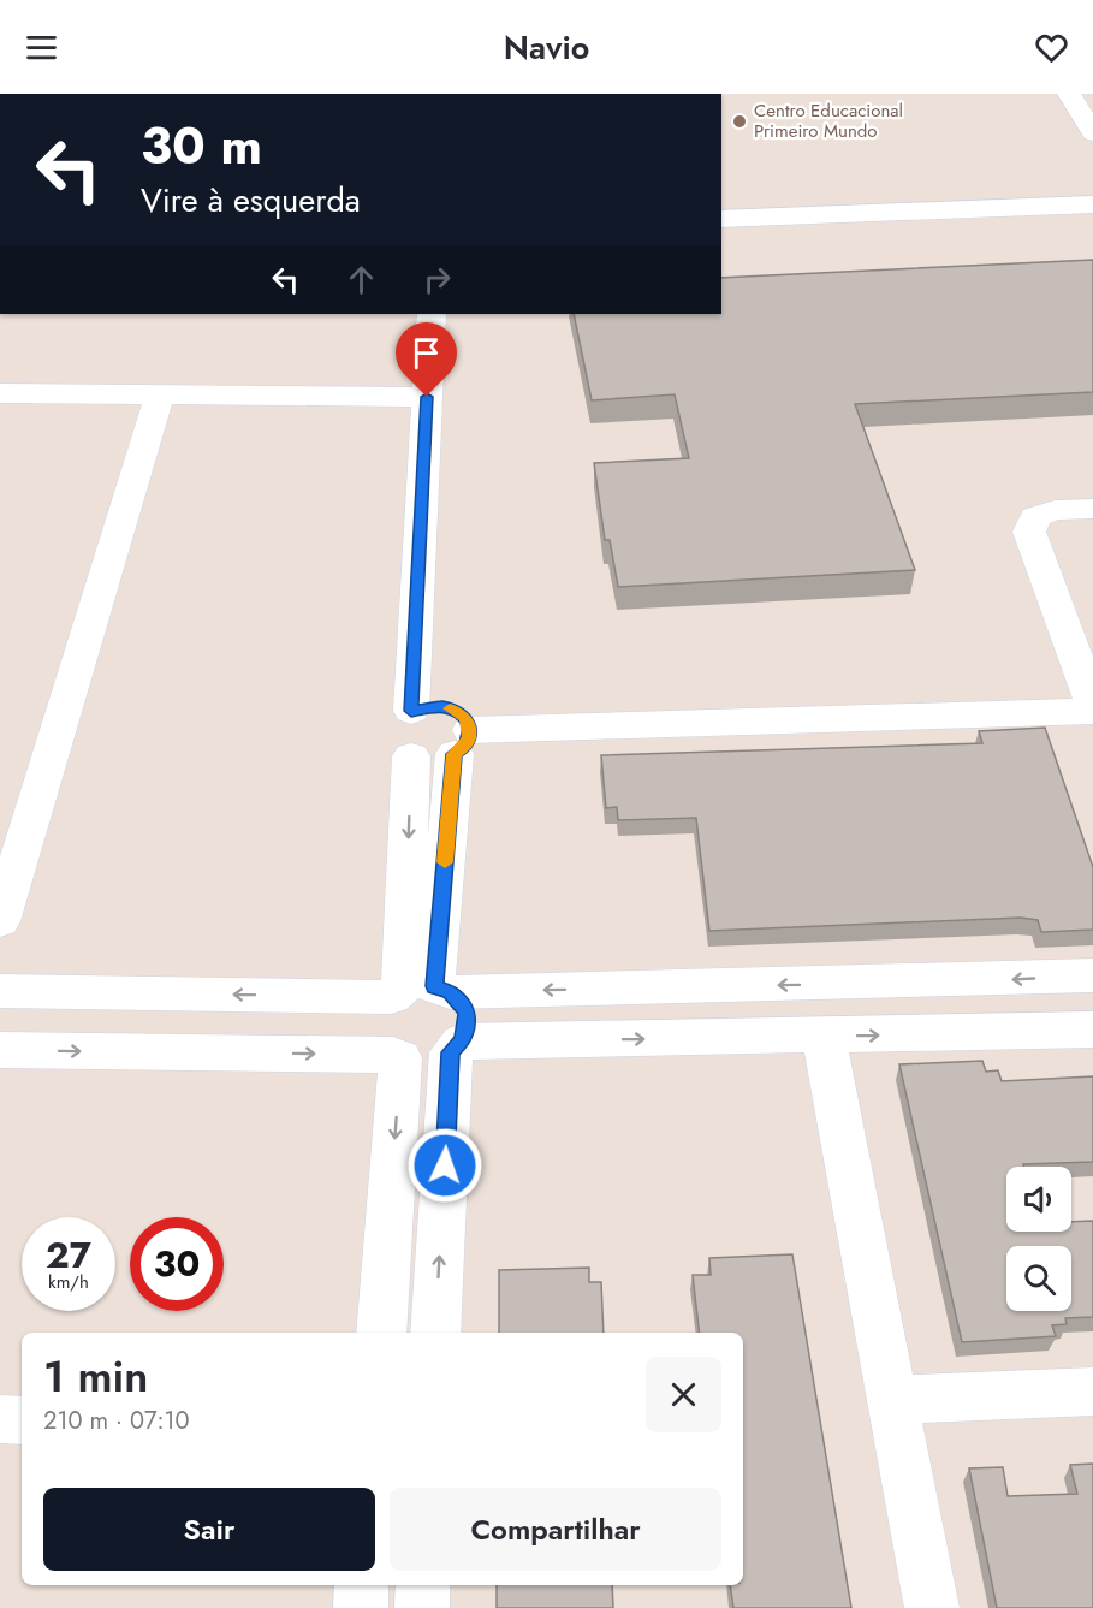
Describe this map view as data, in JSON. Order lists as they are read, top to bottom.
{
  "places": ["Centro Educacional Primeiro Mundo"],
  "page": {
    "header": "Navio",
    "turn": ["30 m", "Vire à esquerda"],
    "speed": "27 km/h",
    "limit": "30",
    "heading": ["1 min", "210 m · 07:10"],
    "buttons": ["Sair", "Compartilhar"]
  }
}
